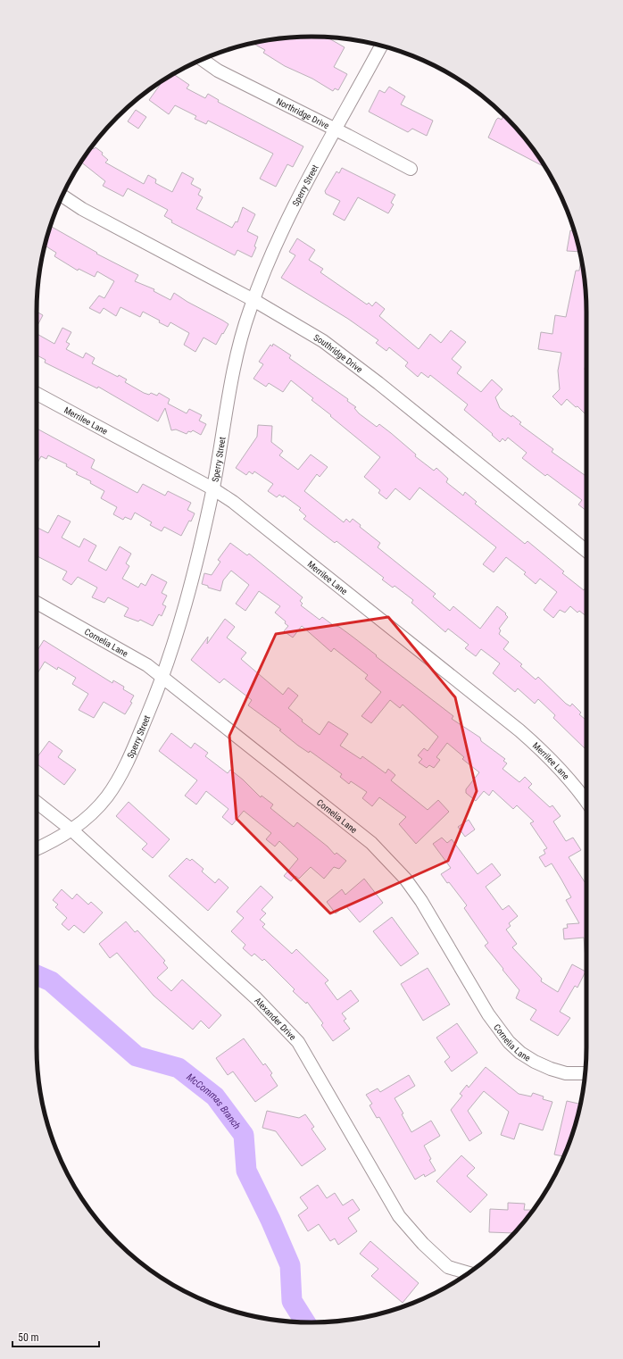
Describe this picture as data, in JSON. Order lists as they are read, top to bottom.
{
  "streets": {
    "street": [
      "Northridge Drive",
      "Sperry Street",
      "Southridge Drive",
      "Merrilee Lane",
      "Cornelia Lane",
      "Alexander Drive"
    ]
  },
  "crossings": [
    ["Northridge Drive", "Sperry Street"],
    ["Sperry Street", "Southridge Drive"],
    ["Sperry Street", "Merrilee Lane"],
    ["Sperry Street", "Cornelia Lane"],
    ["Sperry Street", "Alexander Drive"]
  ],
  "water": ["McCommas Branch"],
  "scale_bar": "50 m"
}
